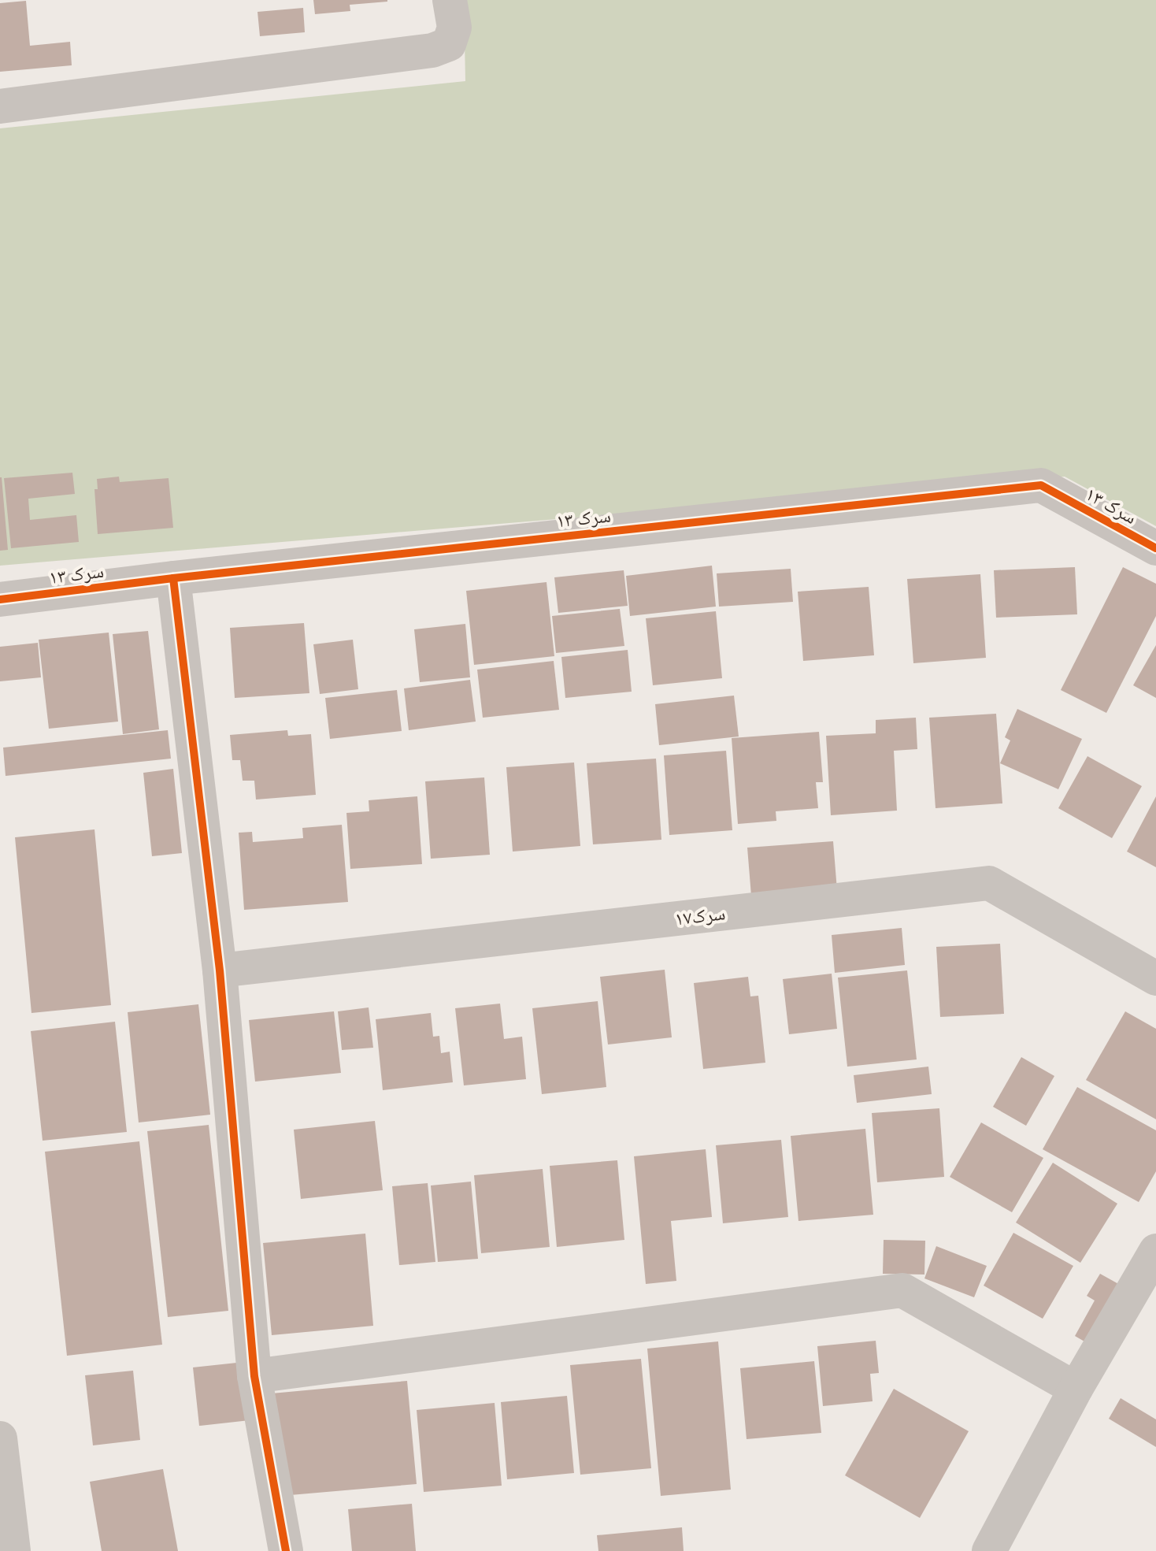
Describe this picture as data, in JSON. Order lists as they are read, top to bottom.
{
  "streets": {
    "street": ["سرک ۱۳", "سرک۱۷"]
  }
}
